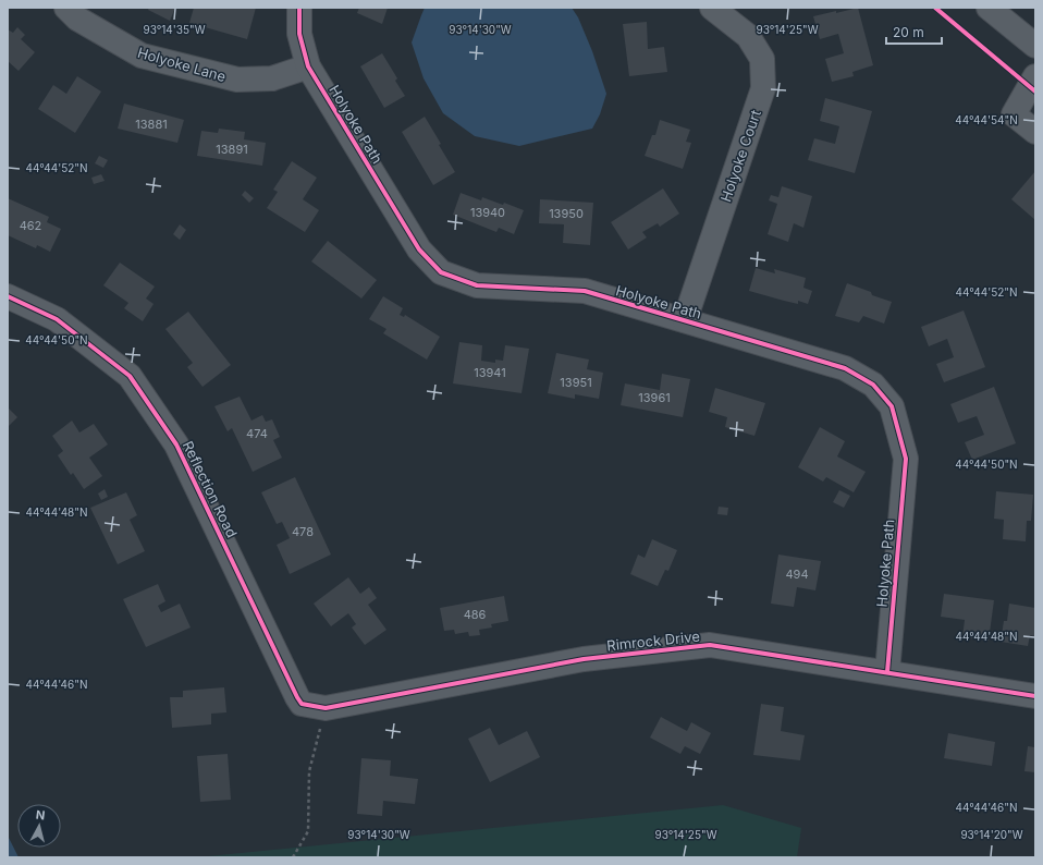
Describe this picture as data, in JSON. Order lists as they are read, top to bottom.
{
  "streets": {
    "street": [
      "Holyoke Lane",
      "Holyoke Path",
      "Holyoke Court",
      "Reflection Road",
      "Rimrock Drive"
    ]
  },
  "crossings": [
    ["Holyoke Lane", "Holyoke Path"],
    ["Holyoke Path", "Holyoke Court"],
    ["Holyoke Path", "Rimrock Drive"],
    ["Reflection Road", "Rimrock Drive"]
  ],
  "house_numbers": [
    "13881",
    "13891",
    "13940",
    "13950",
    "462",
    "13941",
    "13951",
    "13961",
    "474",
    "478",
    "494",
    "486"
  ],
  "scale_bar": "20 m",
  "north": "top",
  "coordinates": [
    "93°14'35\"W",
    "93°14'30\"W",
    "93°14'25\"W",
    "44°44'54\"N",
    "44°44'52\"N",
    "44°44'50\"N",
    "44°44'48\"N",
    "44°44'46\"N",
    "93°14'20\"W"
  ]
}
